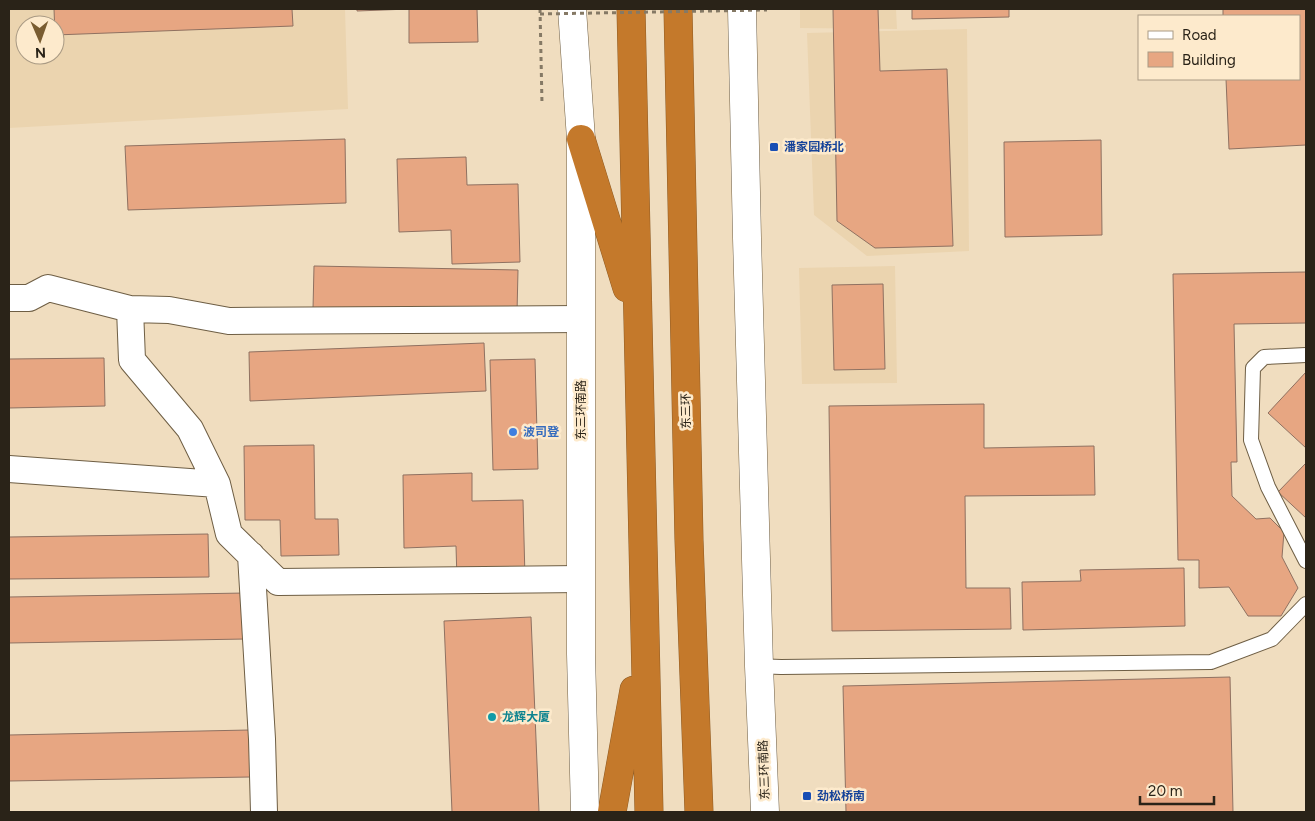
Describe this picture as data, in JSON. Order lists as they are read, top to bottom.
{
  "streets": {
    "highway": ["东三环"],
    "street": ["东三环南路"]
  },
  "places": {
    "transit": ["潘家园桥北", "劲松桥南"],
    "other": ["波司登", "龙辉大厦"]
  },
  "legend": ["Road", "Building"],
  "scale_bar": "20 m",
  "north": "bottom"
}
